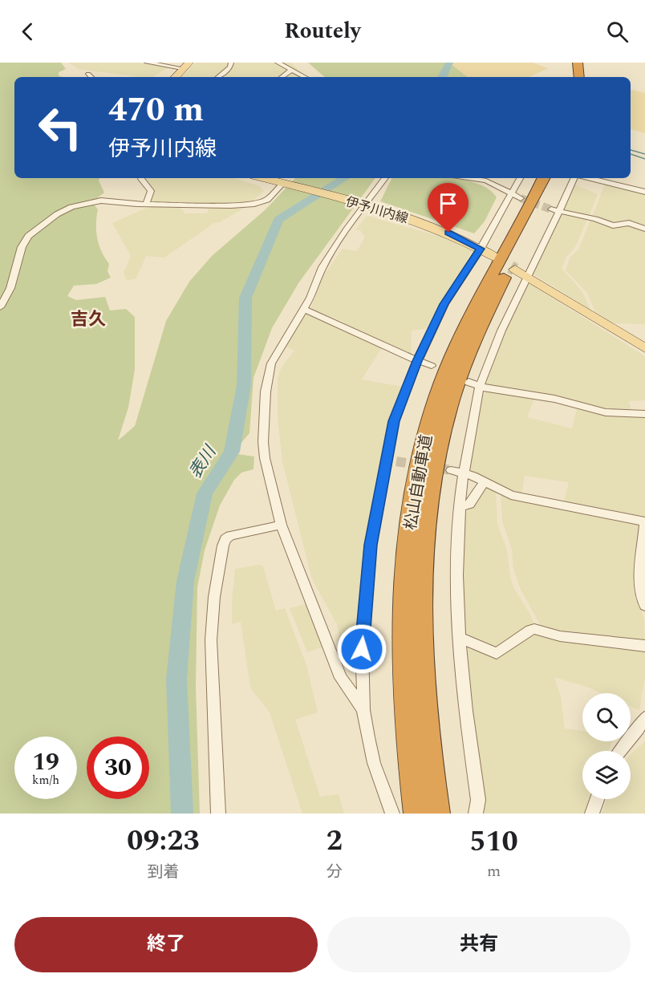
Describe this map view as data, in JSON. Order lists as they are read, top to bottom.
{
  "streets": {
    "highway": ["松山自動車道"],
    "main road": ["伊予川内線"]
  },
  "districts": ["吉久"],
  "water": ["表川"],
  "page": {
    "header": "Routely",
    "turn": ["470 m", "伊予川内線"],
    "speed": "19 km/h",
    "limit": "30",
    "eta": [
      "09:23",
      "到着",
      "2",
      "分",
      "510",
      "m"
    ],
    "buttons": ["終了", "共有"]
  }
}
